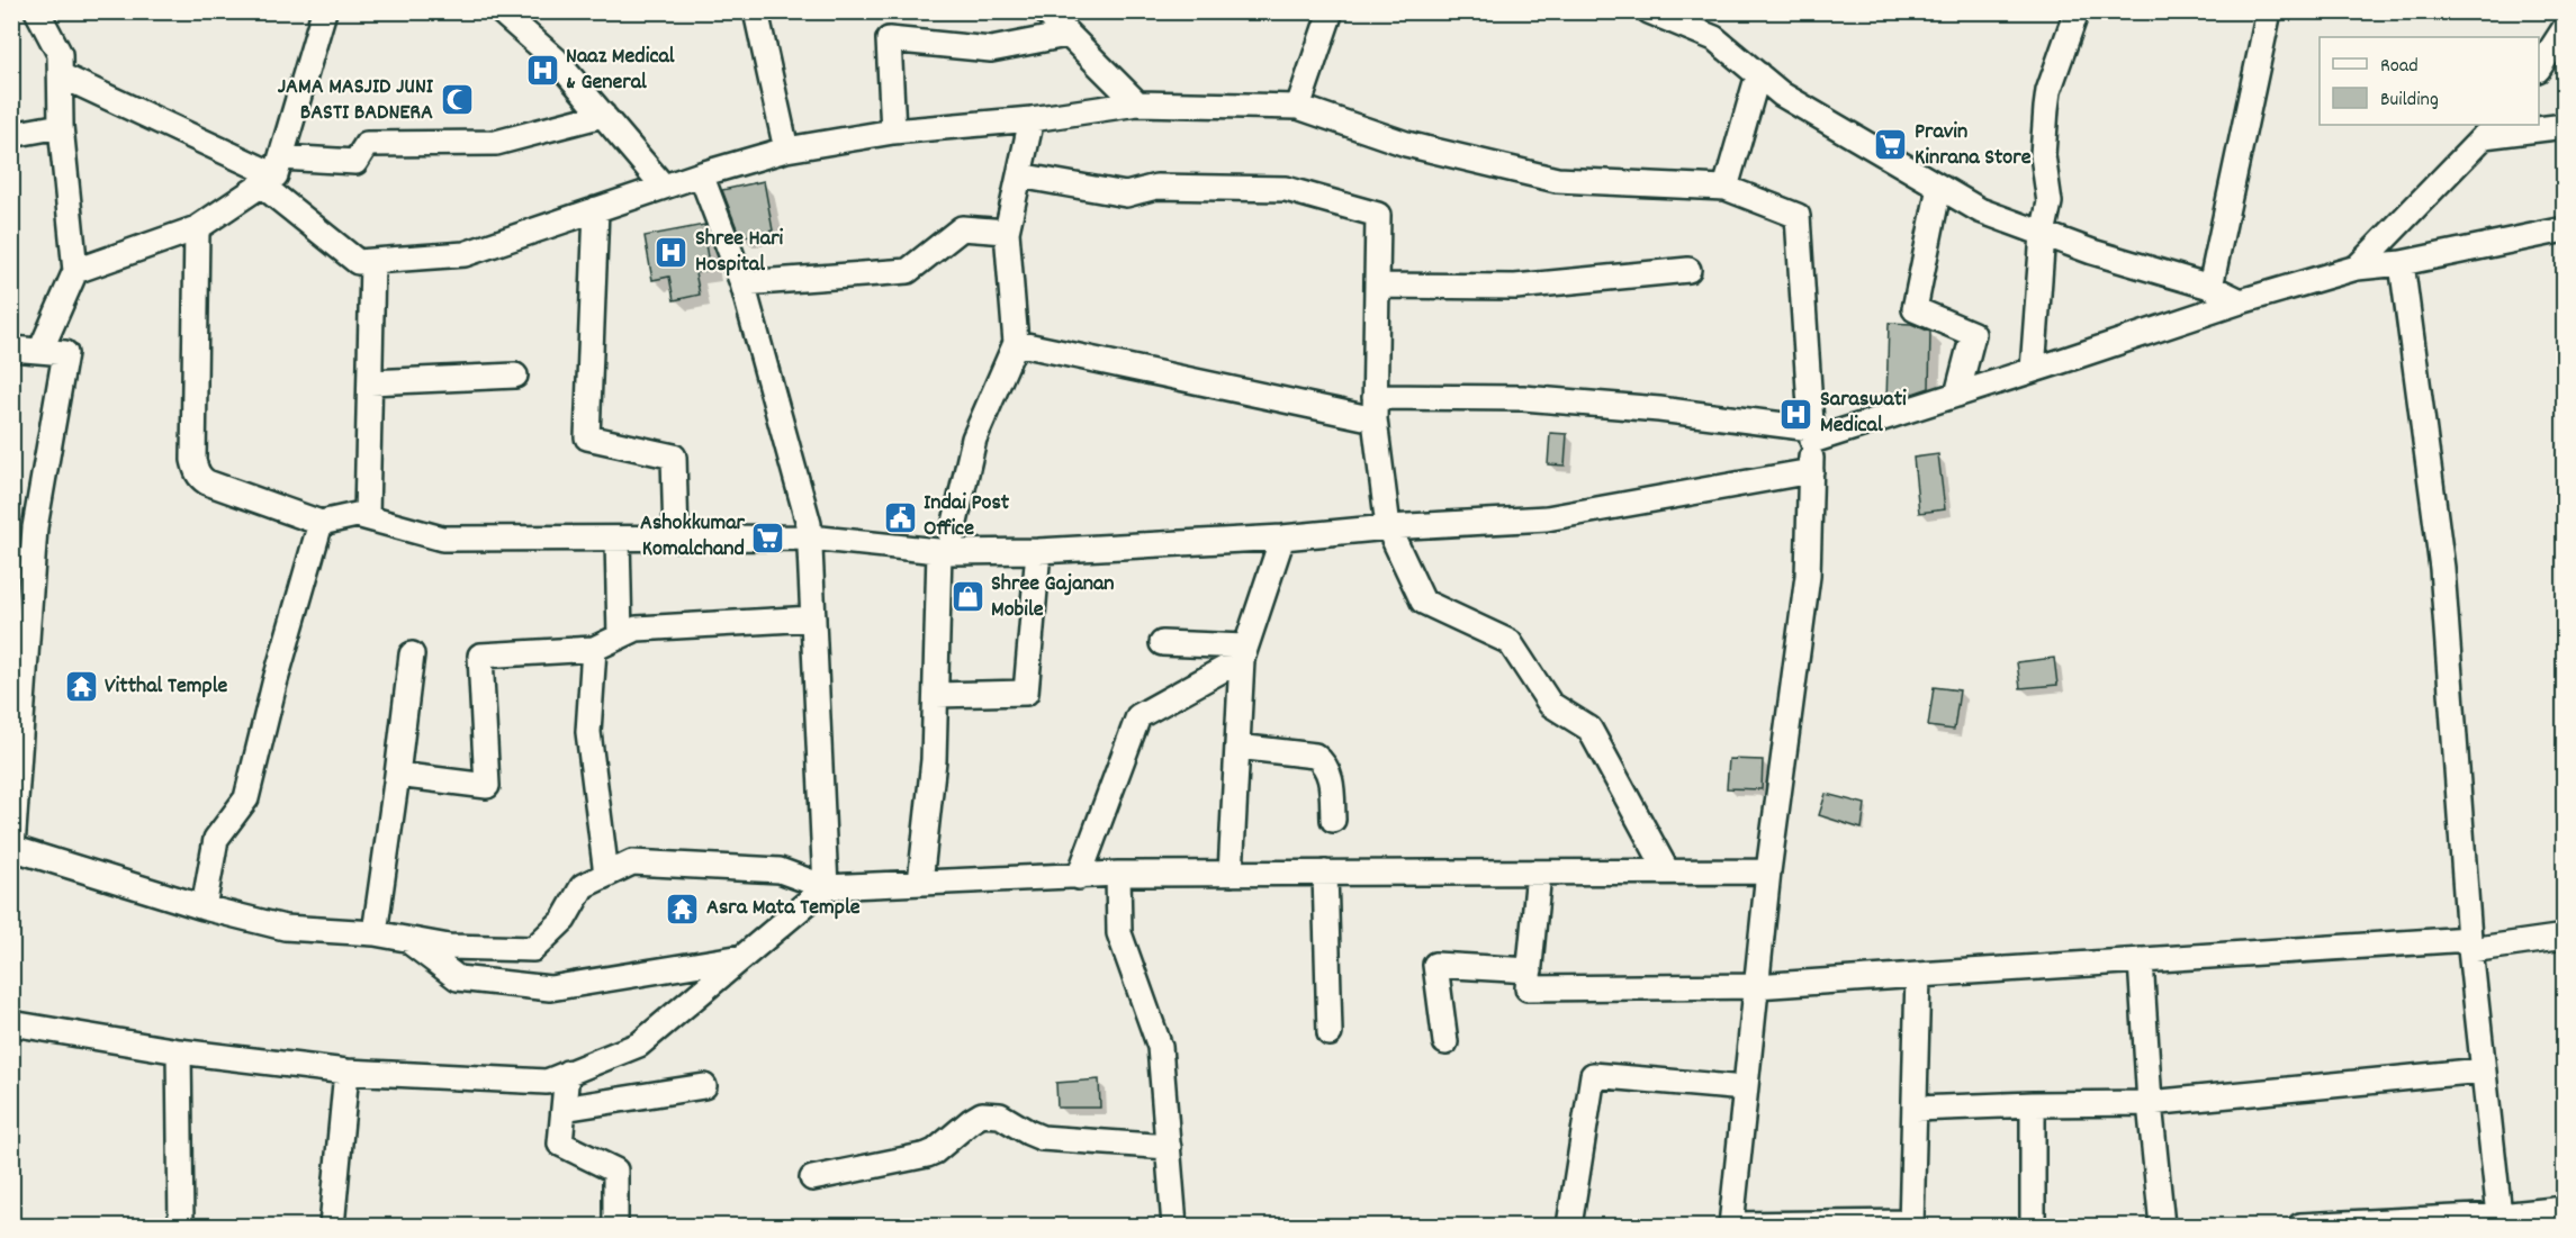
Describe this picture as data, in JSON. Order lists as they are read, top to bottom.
{
  "places": {
    "hospital": ["Naaz Medical & General", "Shree Hari Hospital", "Saraswati Medical"],
    "mosque": ["JAMA MASJID JUNI BASTI BADNERA"],
    "supermarket": ["Pravin Kinrana Store", "Ashokkumar Komalchand"],
    "public building": ["Indai Post Office"],
    "shop": ["Shree Gajanan Mobile"],
    "temple": ["Vitthal Temple", "Asra Mata Temple"]
  },
  "legend": ["Road", "Building"]
}
